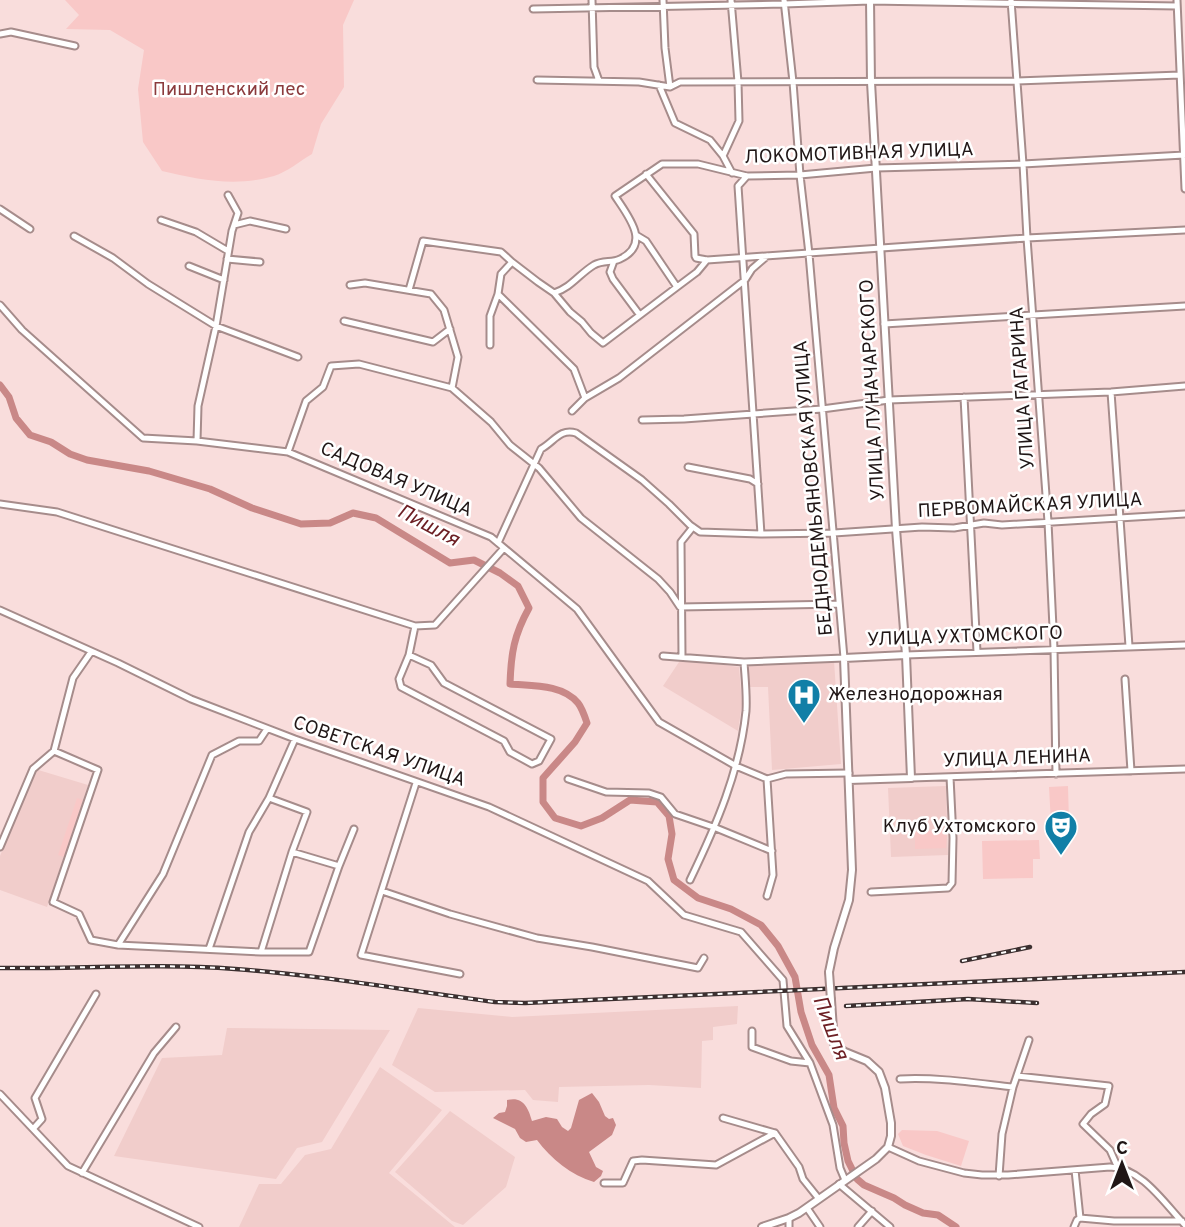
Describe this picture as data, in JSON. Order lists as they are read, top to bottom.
{
  "streets": {
    "main road": [
      "УЛИЦА ЛУНАЧАРСКОГО",
      "БЕДНОДЕМЬЯНОВСКАЯ УЛИЦА",
      "УЛИЦА УХТОМСКОГО",
      "УЛИЦА ЛЕНИНА"
    ],
    "street": [
      "ЛОКОМОТИВНАЯ УЛИЦА",
      "УЛИЦА ГАГАРИНА",
      "САДОВАЯ УЛИЦА",
      "ПЕРВОМАЙСКАЯ УЛИЦА",
      "СОВЕТСКАЯ УЛИЦА"
    ]
  },
  "crossings": [
    ["ЛОКОМОТИВНАЯ УЛИЦА", "УЛИЦА ГАГАРИНА"],
    ["ЛОКОМОТИВНАЯ УЛИЦА", "УЛИЦА ЛУНАЧАРСКОГО"],
    ["ЛОКОМОТИВНАЯ УЛИЦА", "БЕДНОДЕМЬЯНОВСКАЯ УЛИЦА"],
    ["УЛИЦА ГАГАРИНА", "ПЕРВОМАЙСКАЯ УЛИЦА"],
    ["УЛИЦА ГАГАРИНА", "УЛИЦА УХТОМСКОГО"],
    ["УЛИЦА ГАГАРИНА", "УЛИЦА ЛЕНИНА"],
    ["УЛИЦА ЛУНАЧАРСКОГО", "ПЕРВОМАЙСКАЯ УЛИЦА"],
    ["УЛИЦА ЛУНАЧАРСКОГО", "УЛИЦА УХТОМСКОГО"],
    ["УЛИЦА ЛУНАЧАРСКОГО", "УЛИЦА ЛЕНИНА"],
    ["БЕДНОДЕМЬЯНОВСКАЯ УЛИЦА", "ПЕРВОМАЙСКАЯ УЛИЦА"],
    ["БЕДНОДЕМЬЯНОВСКАЯ УЛИЦА", "УЛИЦА УХТОМСКОГО"],
    ["БЕДНОДЕМЬЯНОВСКАЯ УЛИЦА", "УЛИЦА ЛЕНИНА"]
  ],
  "water": ["Пишля"],
  "parks": ["Пишленский лес"],
  "places": {
    "hospital": ["Железнодорожная"],
    "theatre": ["Клуб Ухтомского"]
  },
  "north": "top"
}
